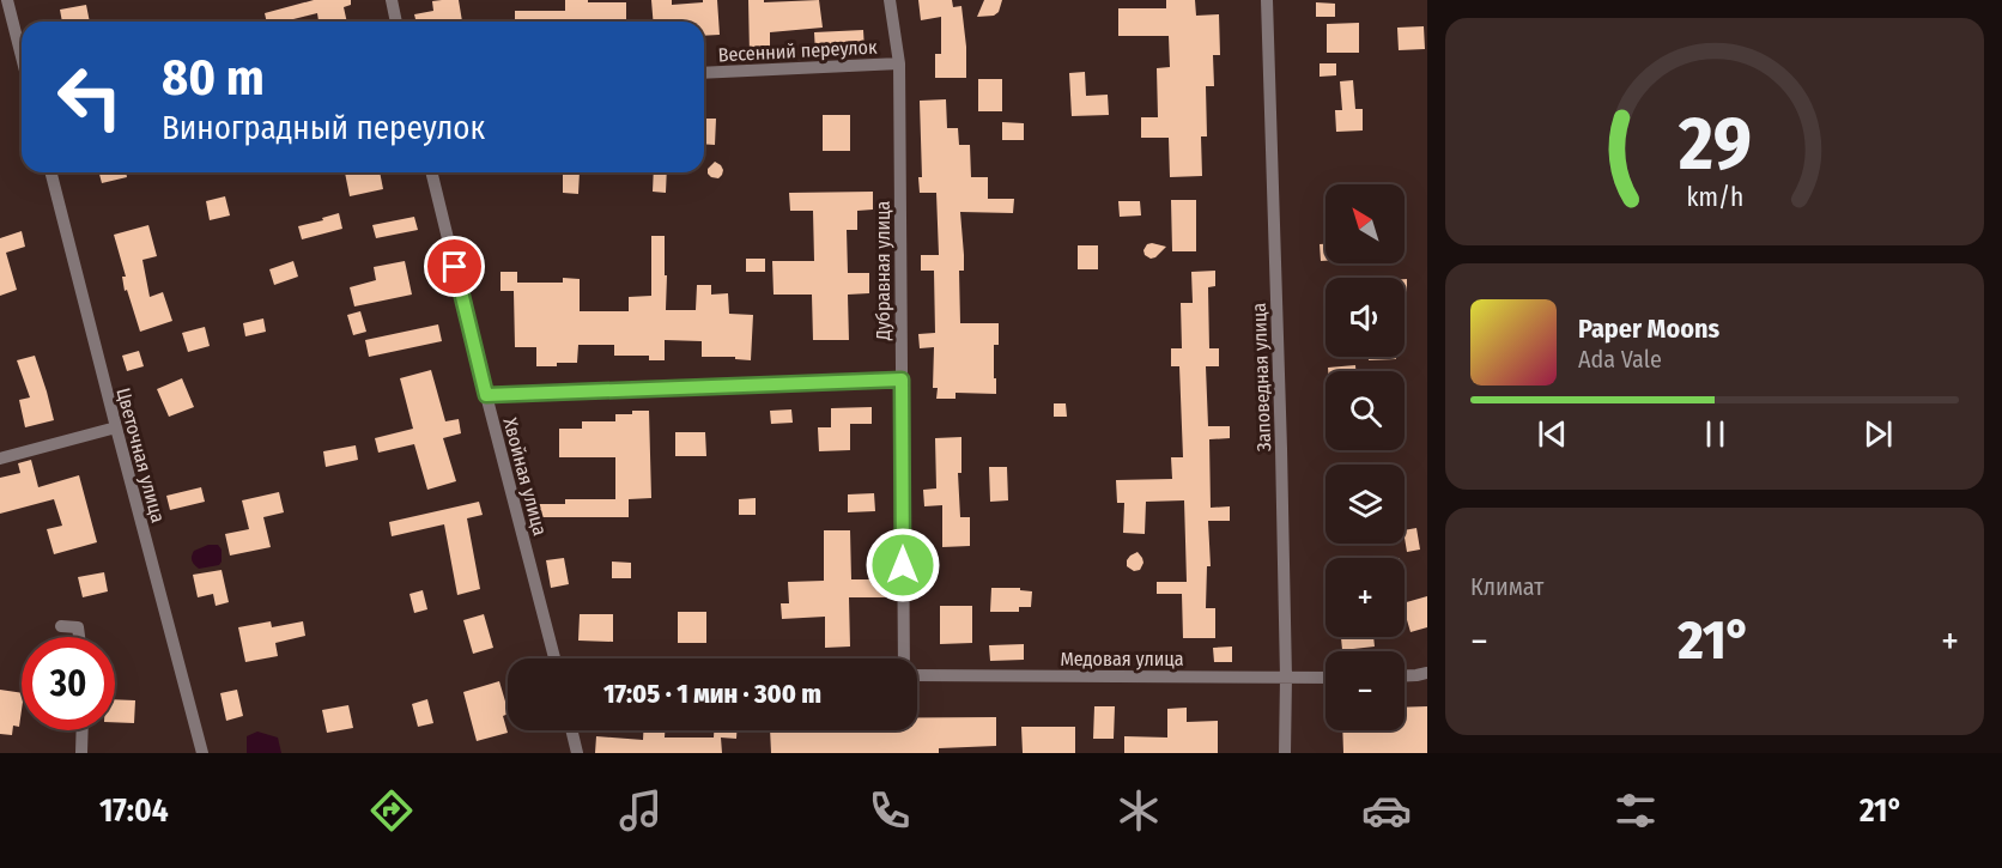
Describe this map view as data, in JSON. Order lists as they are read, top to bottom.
{
  "streets": {
    "street": [
      "Весенний переулок",
      "Дубравная улица",
      "Заповедная улица",
      "Цветочная улица",
      "Хвойная улица",
      "Медовая улица"
    ]
  },
  "crossings": [
    ["Весенний переулок", "Дубравная улица"],
    ["Заповедная улица", "Медовая улица"]
  ],
  "north": "top left",
  "page": {
    "turn": ["80 m", "Виноградный переулок"],
    "map_buttons": ["+", "−"],
    "song": ["Paper Moons", "Ada Vale"],
    "tile": "Климат",
    "heat": ["−", "21°", "+"],
    "limit": "30",
    "trip": "17:05 · 1 мин · 300 m",
    "tabs": ["17:04", "21°"],
    "gauge": ["29", "km/h"]
  }
}
